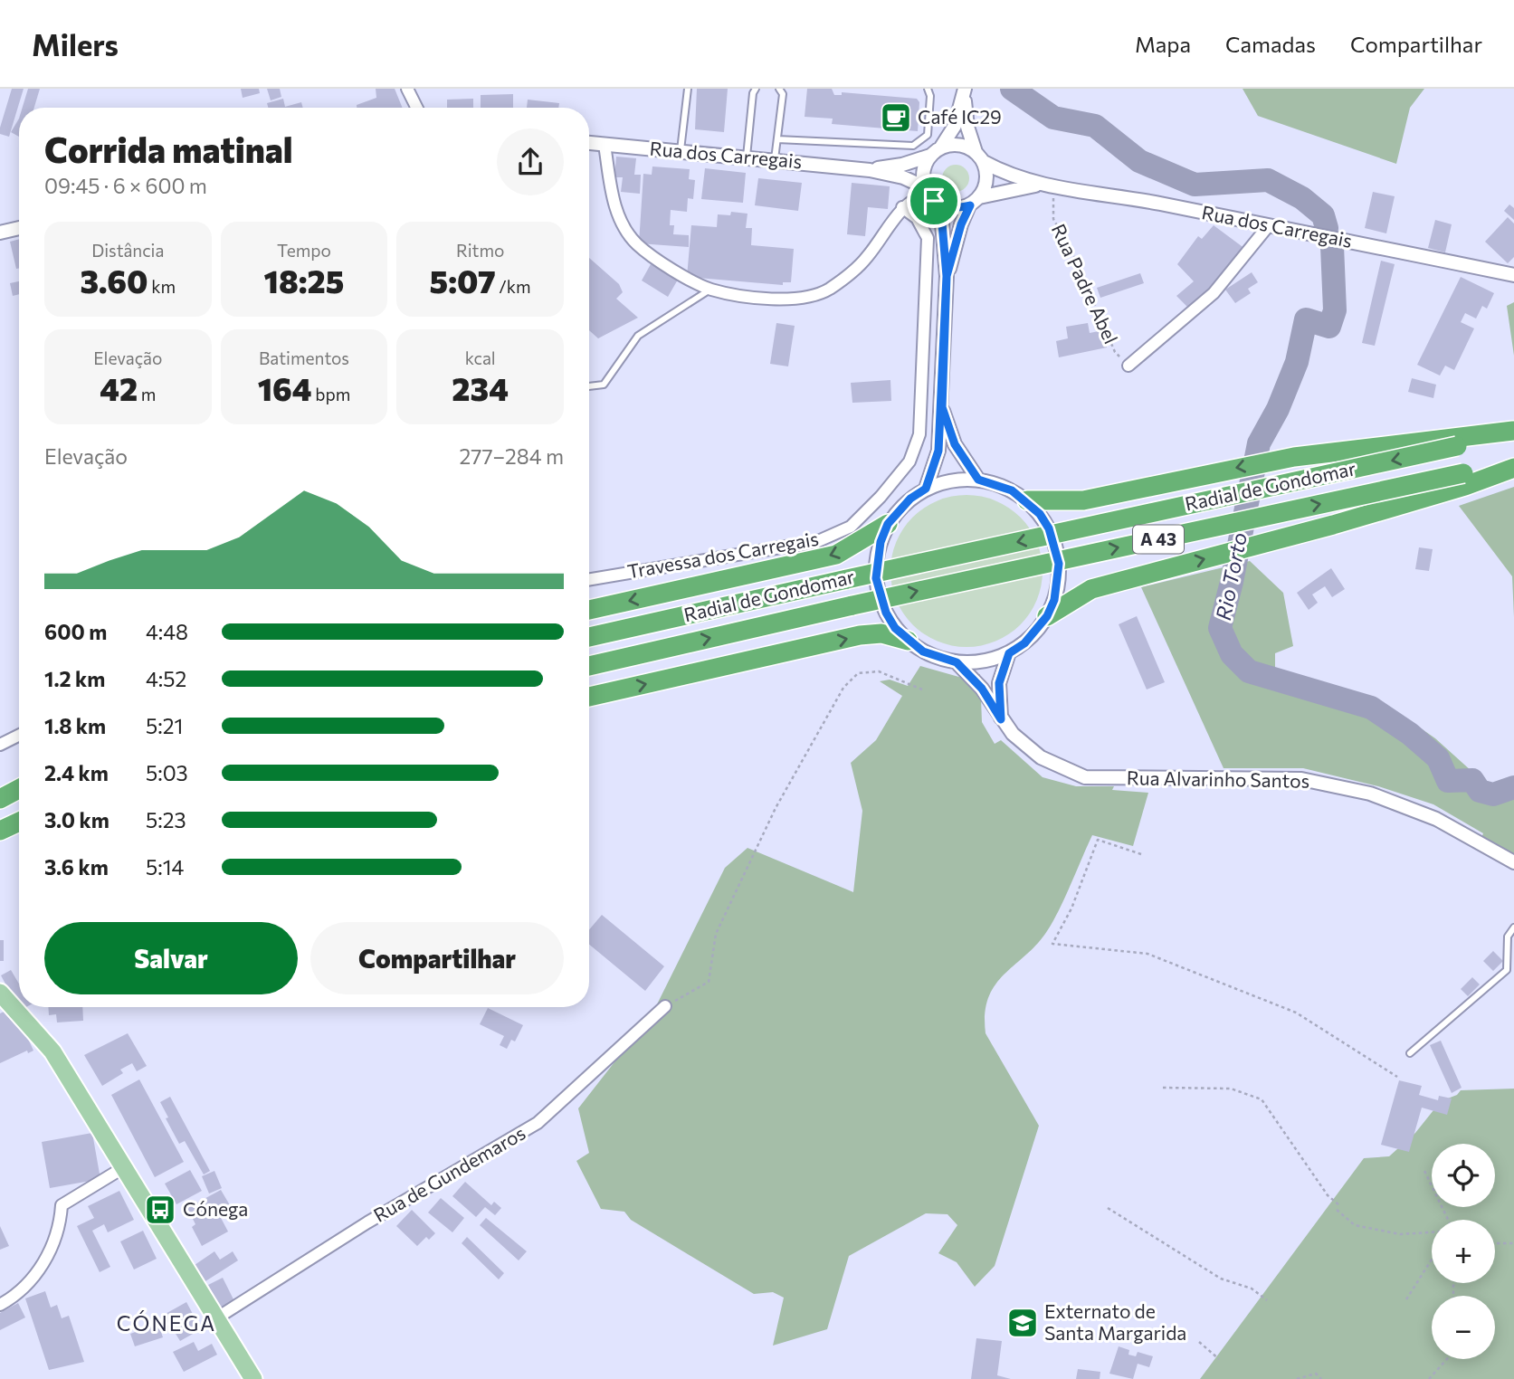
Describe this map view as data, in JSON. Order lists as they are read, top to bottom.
{
  "streets": {
    "highway": ["Radial de Gondomar", "A 43"],
    "street": [
      "Rua dos Carregais",
      "Rua Padre Abel",
      "Travessa dos Carregais",
      "Rua Alvarinho Santos",
      "Rua de Gundemaros"
    ]
  },
  "crossings": [
    ["Rua dos Carregais", "Rua Padre Abel"],
    ["Radial de Gondomar", "A 43"],
    ["A 43", "Rua Alvarinho Santos"]
  ],
  "districts": ["CÓNEGA"],
  "water": ["Rio Torto"],
  "places": {
    "cafe": ["Café IC29"],
    "bus stop": ["Cónega"],
    "school or university": ["Externato de Santa Margarida"]
  },
  "page": {
    "header": "Milers",
    "nav": ["Mapa", "Camadas", "Compartilhar"],
    "heading": ["Corrida matinal", "09:45 · 6 × 600 m"],
    "stats": [
      ["Distância", "3.60 km"],
      ["Tempo", "18:25"],
      ["Ritmo", "5:07 /km"],
      ["Elevação", "42 m"],
      ["Batimentos", "164 bpm"],
      ["kcal", "234"]
    ],
    "chart": ["Elevação", "277–284 m"],
    "list": [
      {
        "name": "600 m",
        "note": "4:48"
      },
      {
        "name": "1.2 km",
        "note": "4:52"
      },
      {
        "name": "1.8 km",
        "note": "5:21"
      },
      {
        "name": "2.4 km",
        "note": "5:03"
      },
      {
        "name": "3.0 km",
        "note": "5:23"
      },
      {
        "name": "3.6 km",
        "note": "5:14"
      }
    ],
    "buttons": ["Salvar", "Compartilhar"],
    "map_buttons": ["+", "−"]
  }
}
